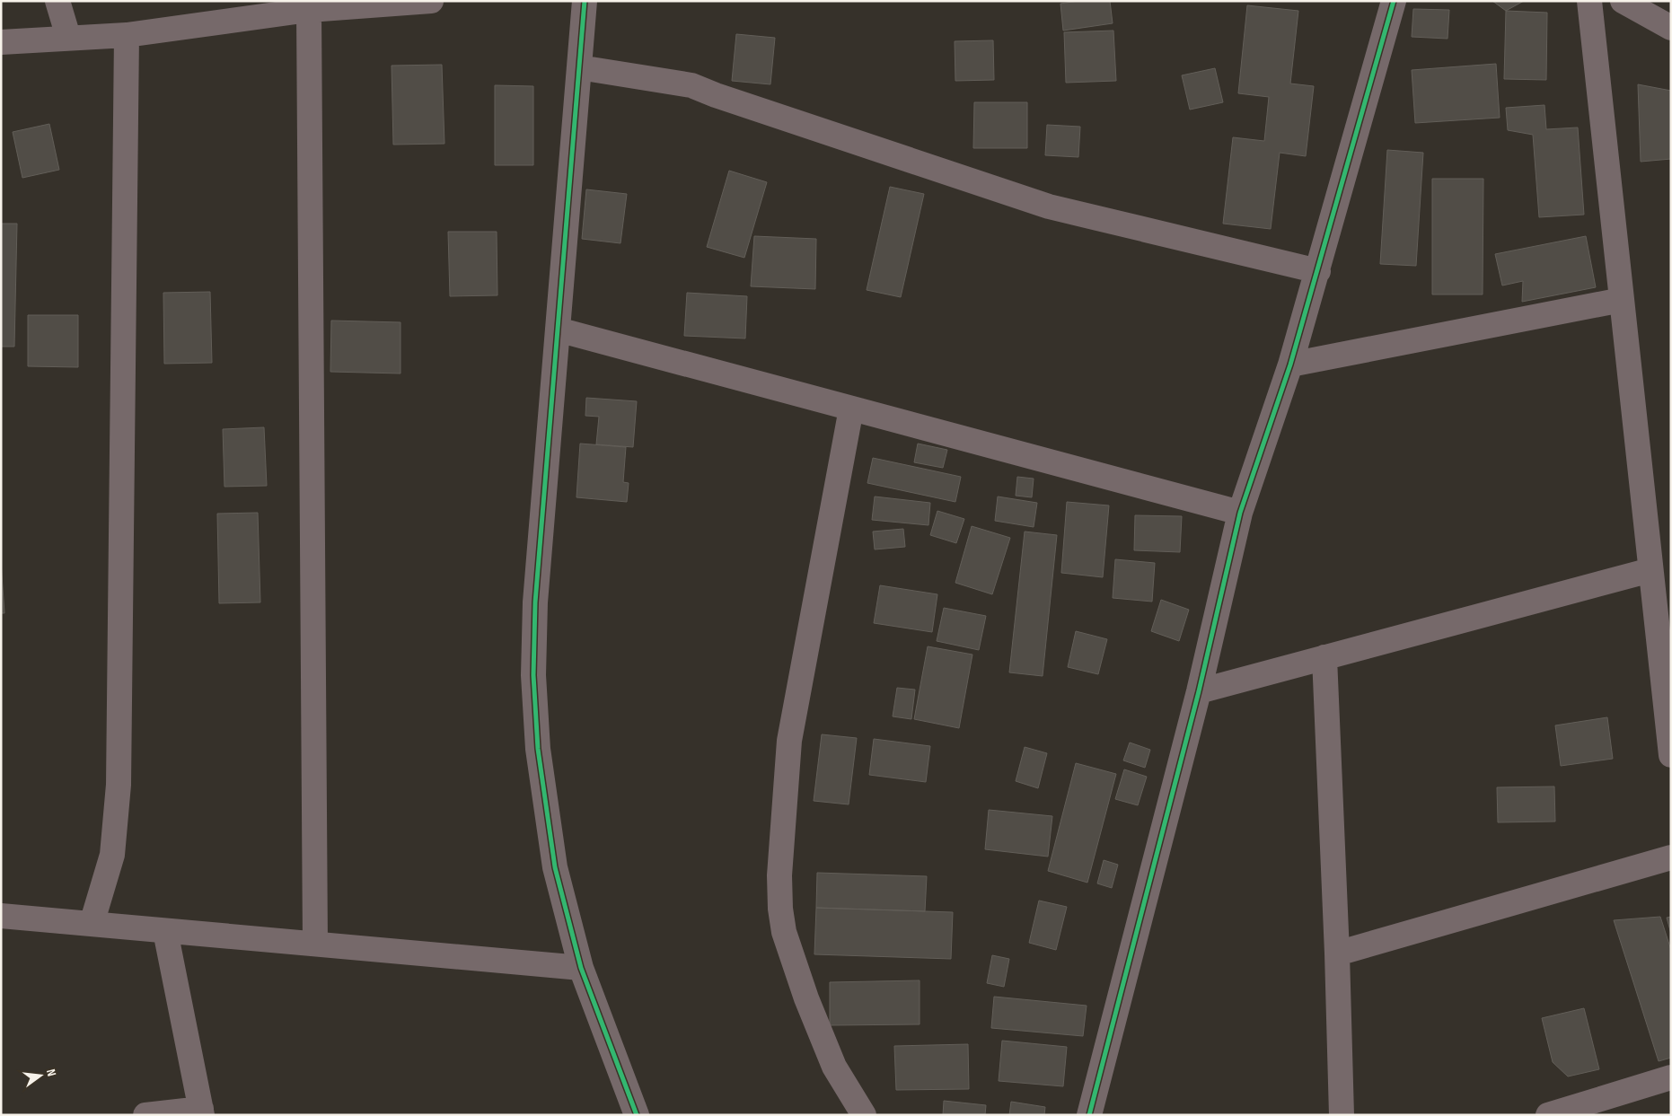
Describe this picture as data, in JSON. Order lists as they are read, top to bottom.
{
  "north": "right"
}
